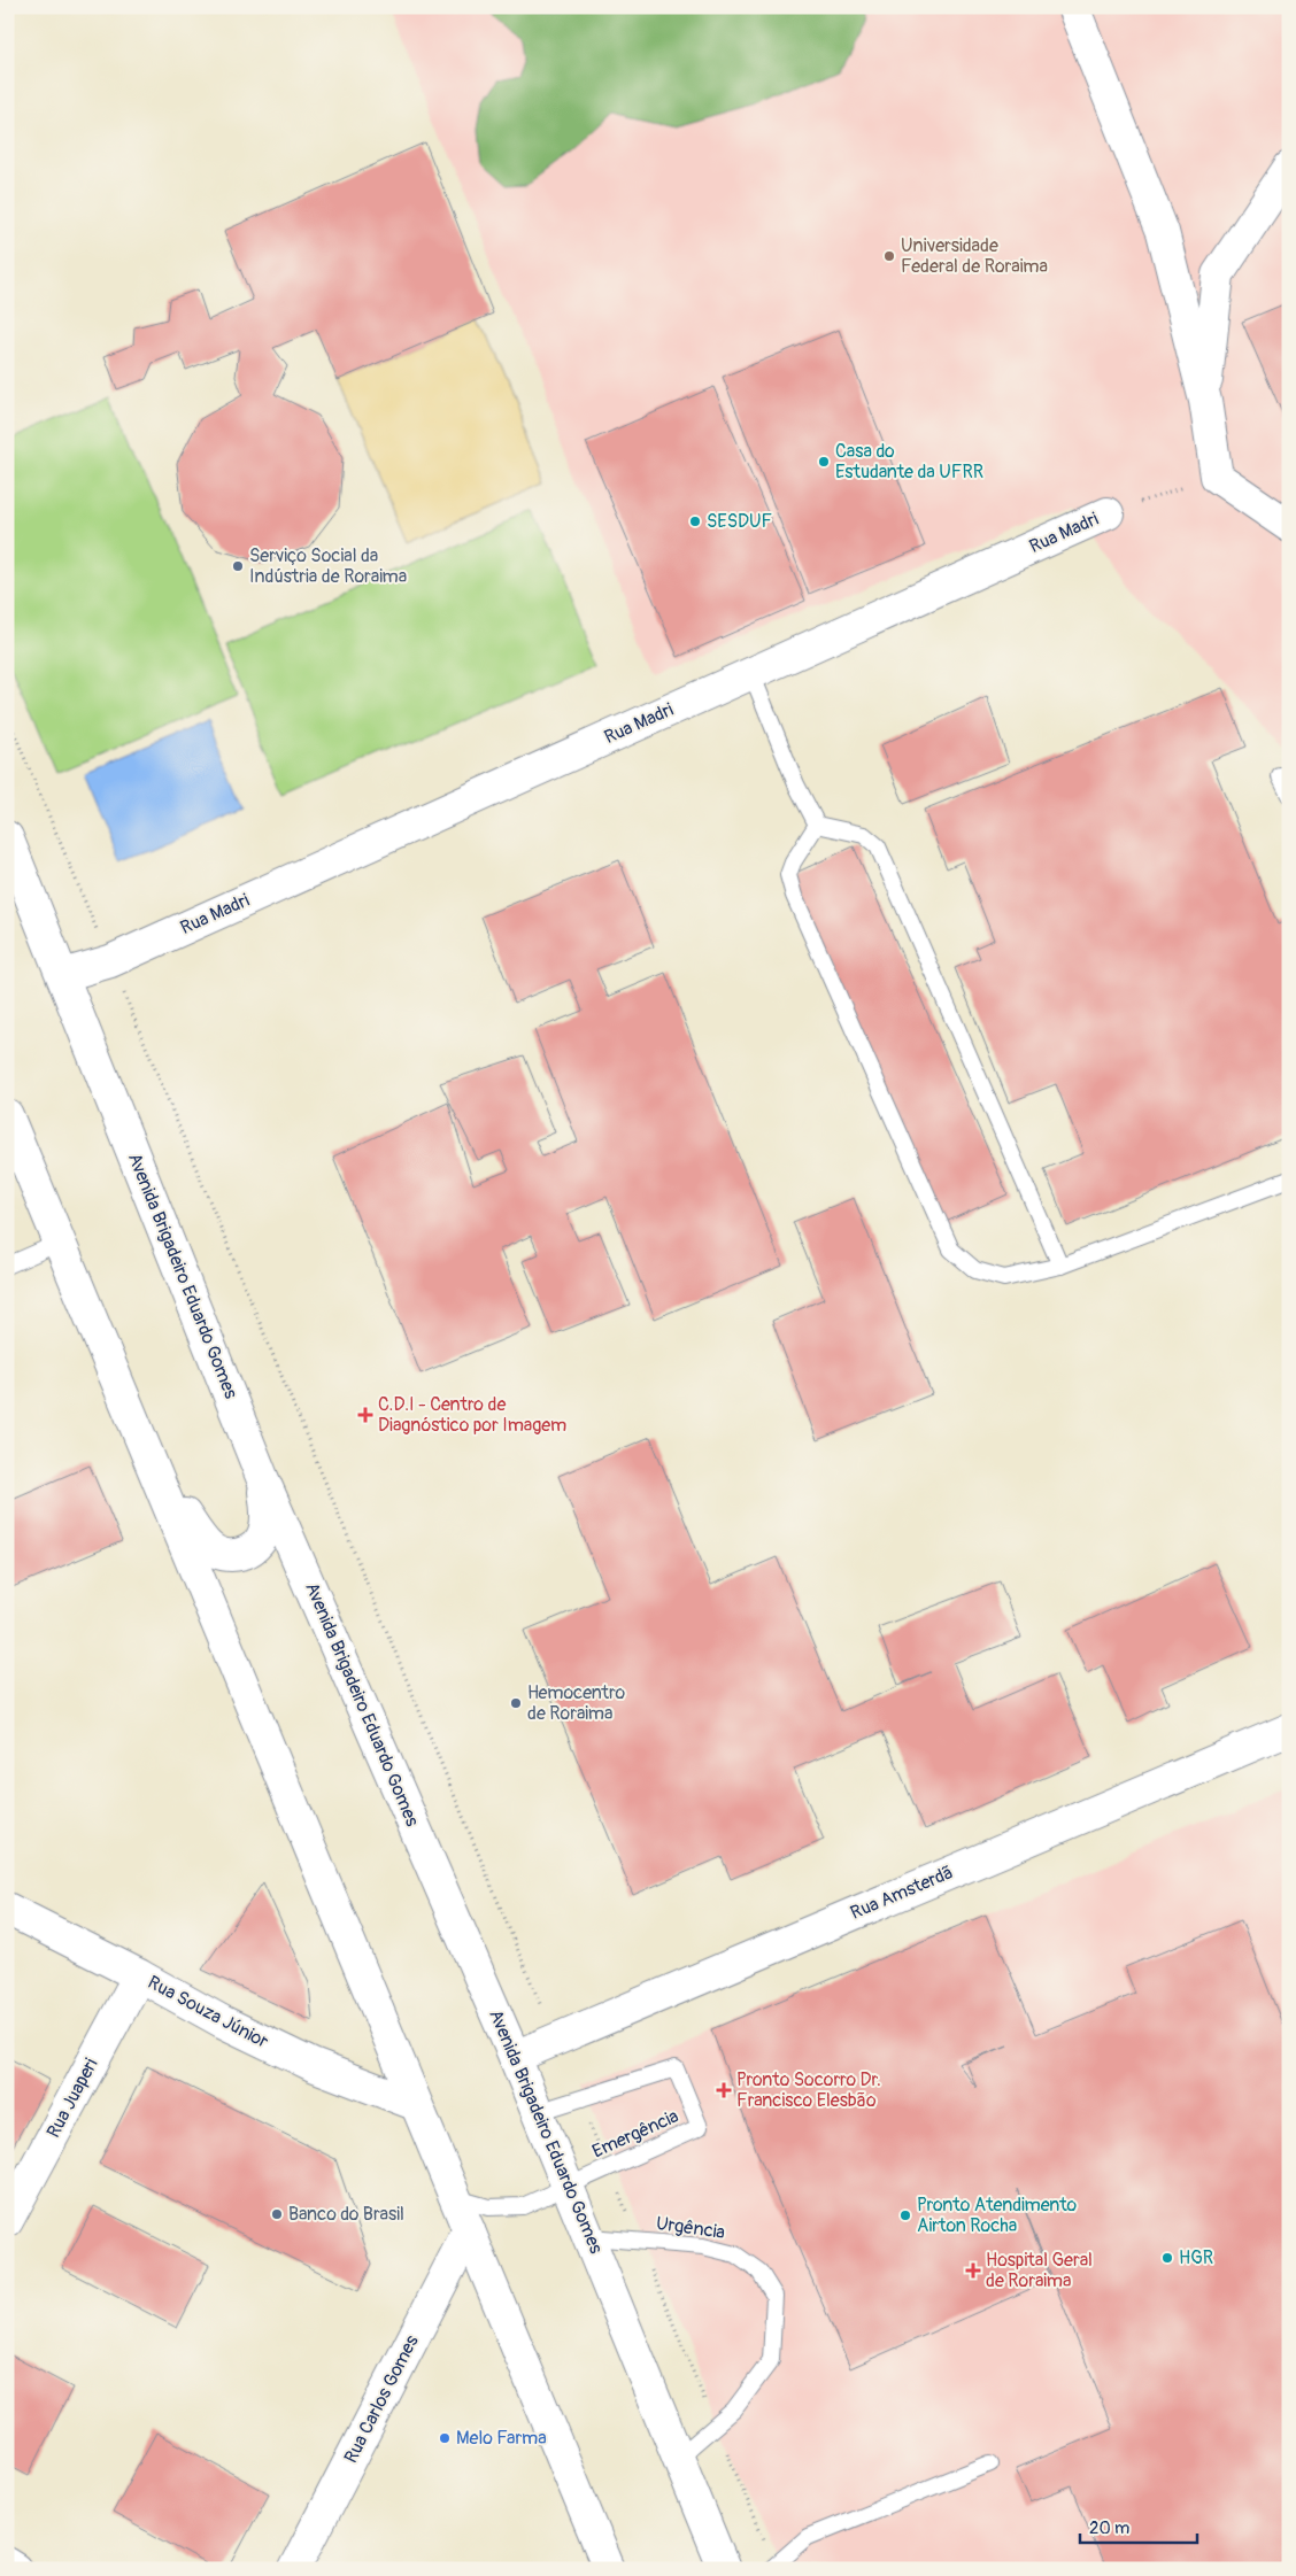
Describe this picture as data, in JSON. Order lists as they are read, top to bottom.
{
  "streets": {
    "street": [
      "Rua Madri",
      "Avenida Brigadeiro Eduardo Gomes",
      "Rua Amsterdã",
      "Rua Souza Júnior",
      "Rua Juaperi",
      "Rua Carlos Gomes"
    ],
    "lane": ["Emergência", "Urgência"]
  },
  "crossings": [
    ["Rua Madri", "Avenida Brigadeiro Eduardo Gomes"],
    ["Avenida Brigadeiro Eduardo Gomes", "Rua Amsterdã"],
    ["Avenida Brigadeiro Eduardo Gomes", "Emergência"],
    ["Avenida Brigadeiro Eduardo Gomes", "Urgência"],
    ["Rua Souza Júnior", "Rua Juaperi"]
  ],
  "places": {
    "other": [
      "Universidade Federal de Roraima",
      "Casa do Estudante da UFRR",
      "SESDUF",
      "Serviço Social da Indústria de Roraima",
      "Hemocentro de Roraima",
      "Banco do Brasil",
      "Pronto Atendimento Airton Rocha",
      "HGR",
      "Melo Farma"
    ],
    "health": ["C.D.I - Centro de Diagnóstico por Imagem", "Pronto Socorro Dr. Francisco Elesbão", "Hospital Geral de Roraima"]
  },
  "scale_bar": "20 m"
}
